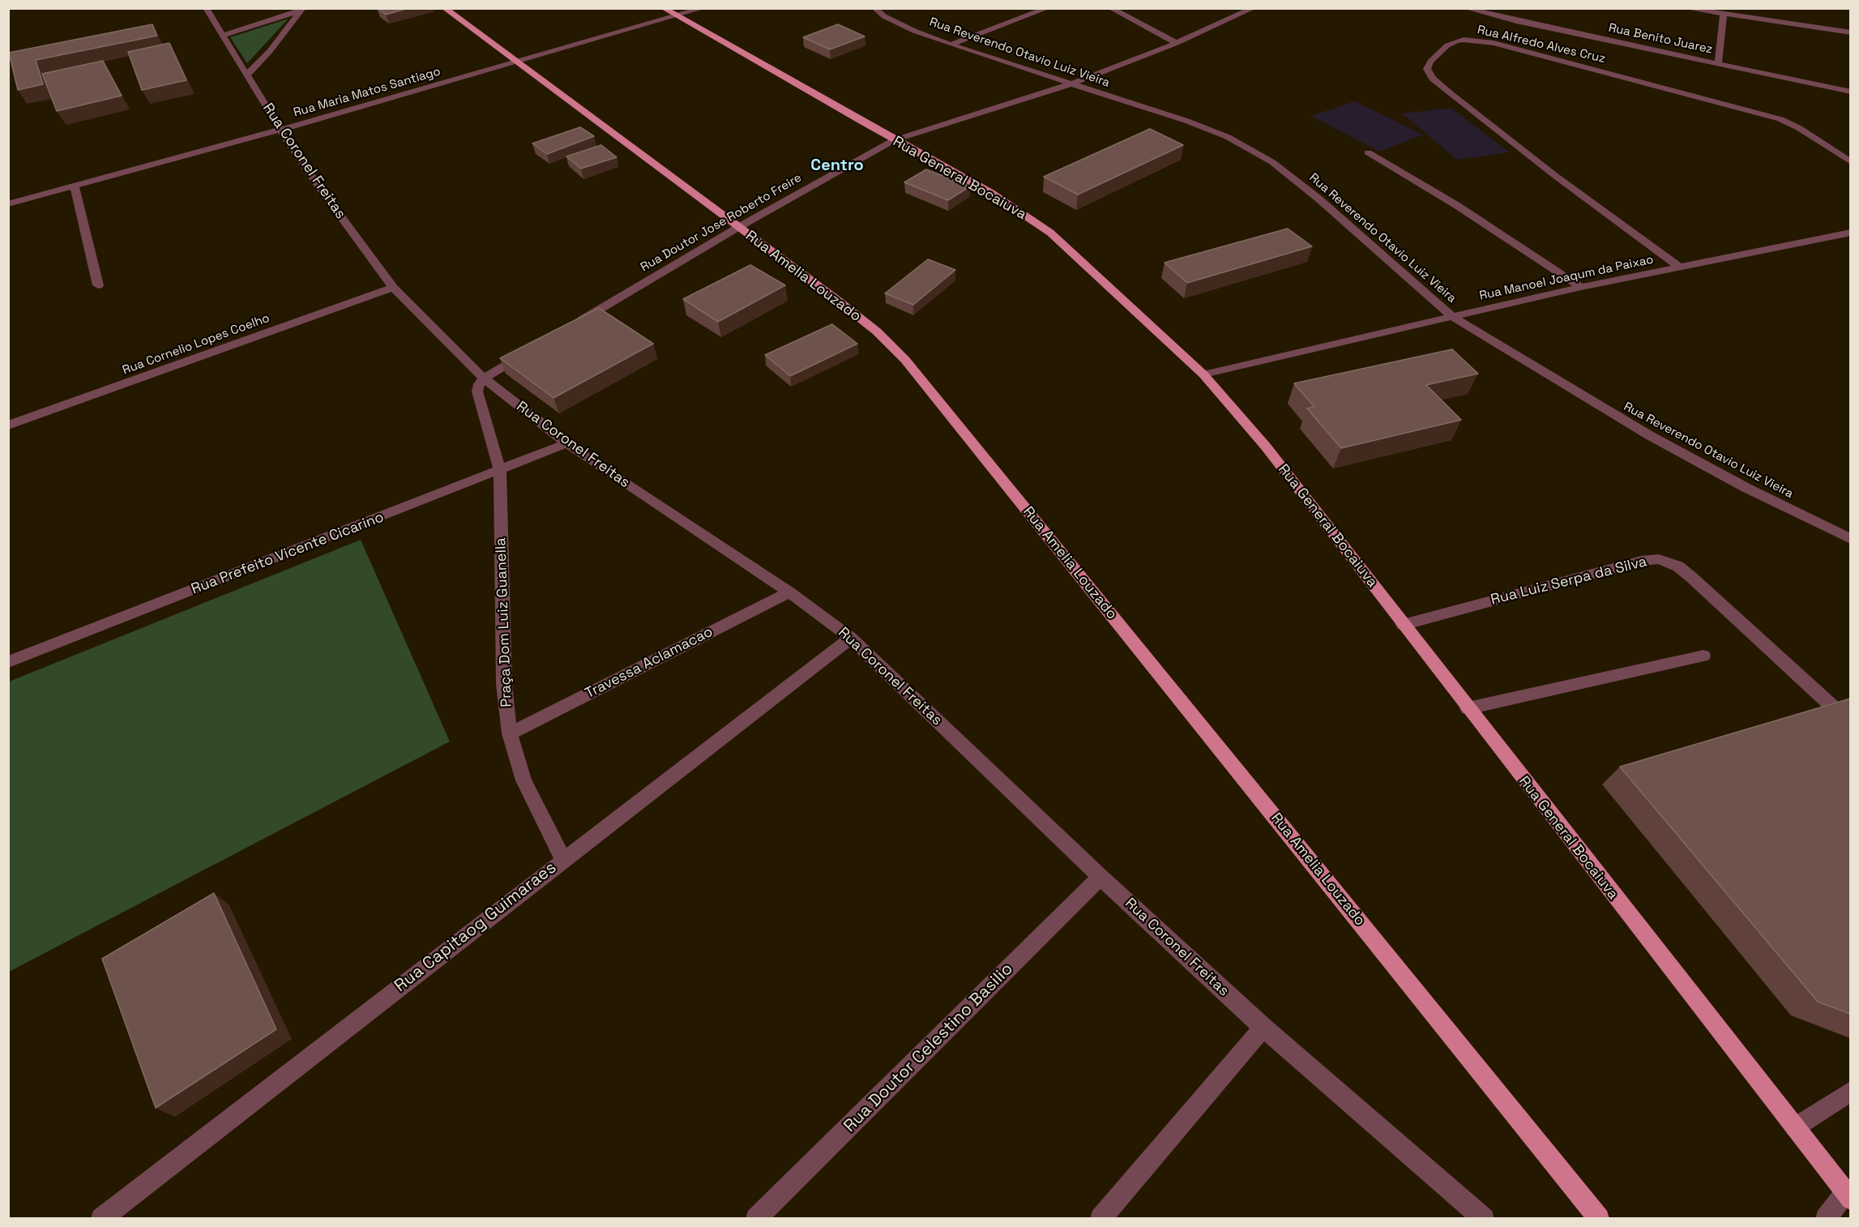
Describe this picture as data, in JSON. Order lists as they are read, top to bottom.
{
  "streets": {
    "main road": ["Rua General Bocaiuva", "Rua Amelia Louzado"],
    "street": [
      "Rua Benito Juarez",
      "Rua Alfredo Alves Cruz",
      "Rua Reverendo Otavio Luiz Vieira",
      "Rua Maria Matos Santiago",
      "Rua Coronel Freitas",
      "Rua Doutor Jose Roberto Freire",
      "Rua Manoel Joaqum da Paixao",
      "Rua Cornelio Lopes Coelho",
      "Rua Prefeito Vicente Cicarino",
      "Rua Luiz Serpa da Silva",
      "Praça Dom Luiz Guanella",
      "Travessa Aclamacao",
      "Rua Capitaog Guimaraes",
      "Rua Doutor Celestino Basilio"
    ]
  },
  "crossings": [
    ["Rua Alfredo Alves Cruz", "Rua Manoel Joaqum da Paixao"],
    ["Rua Reverendo Otavio Luiz Vieira", "Rua Doutor Jose Roberto Freire"],
    ["Rua Reverendo Otavio Luiz Vieira", "Rua Manoel Joaqum da Paixao"],
    ["Rua Maria Matos Santiago", "Rua Coronel Freitas"],
    ["Rua Maria Matos Santiago", "Rua General Bocaiuva"],
    ["Rua Maria Matos Santiago", "Rua Amelia Louzado"],
    ["Rua Coronel Freitas", "Rua Cornelio Lopes Coelho"],
    ["Rua Coronel Freitas", "Rua Prefeito Vicente Cicarino"],
    ["Rua Coronel Freitas", "Praça Dom Luiz Guanella"],
    ["Rua Coronel Freitas", "Travessa Aclamacao"],
    ["Rua Coronel Freitas", "Rua Capitaog Guimaraes"],
    ["Rua Coronel Freitas", "Rua Doutor Celestino Basilio"],
    ["Rua General Bocaiuva", "Rua Doutor Jose Roberto Freire"],
    ["Rua General Bocaiuva", "Rua Manoel Joaqum da Paixao"],
    ["Rua General Bocaiuva", "Rua Luiz Serpa da Silva"],
    ["Rua Doutor Jose Roberto Freire", "Rua Amelia Louzado"],
    ["Rua Prefeito Vicente Cicarino", "Praça Dom Luiz Guanella"],
    ["Praça Dom Luiz Guanella", "Travessa Aclamacao"],
    ["Praça Dom Luiz Guanella", "Rua Capitaog Guimaraes"]
  ],
  "districts": ["Centro"]
}
